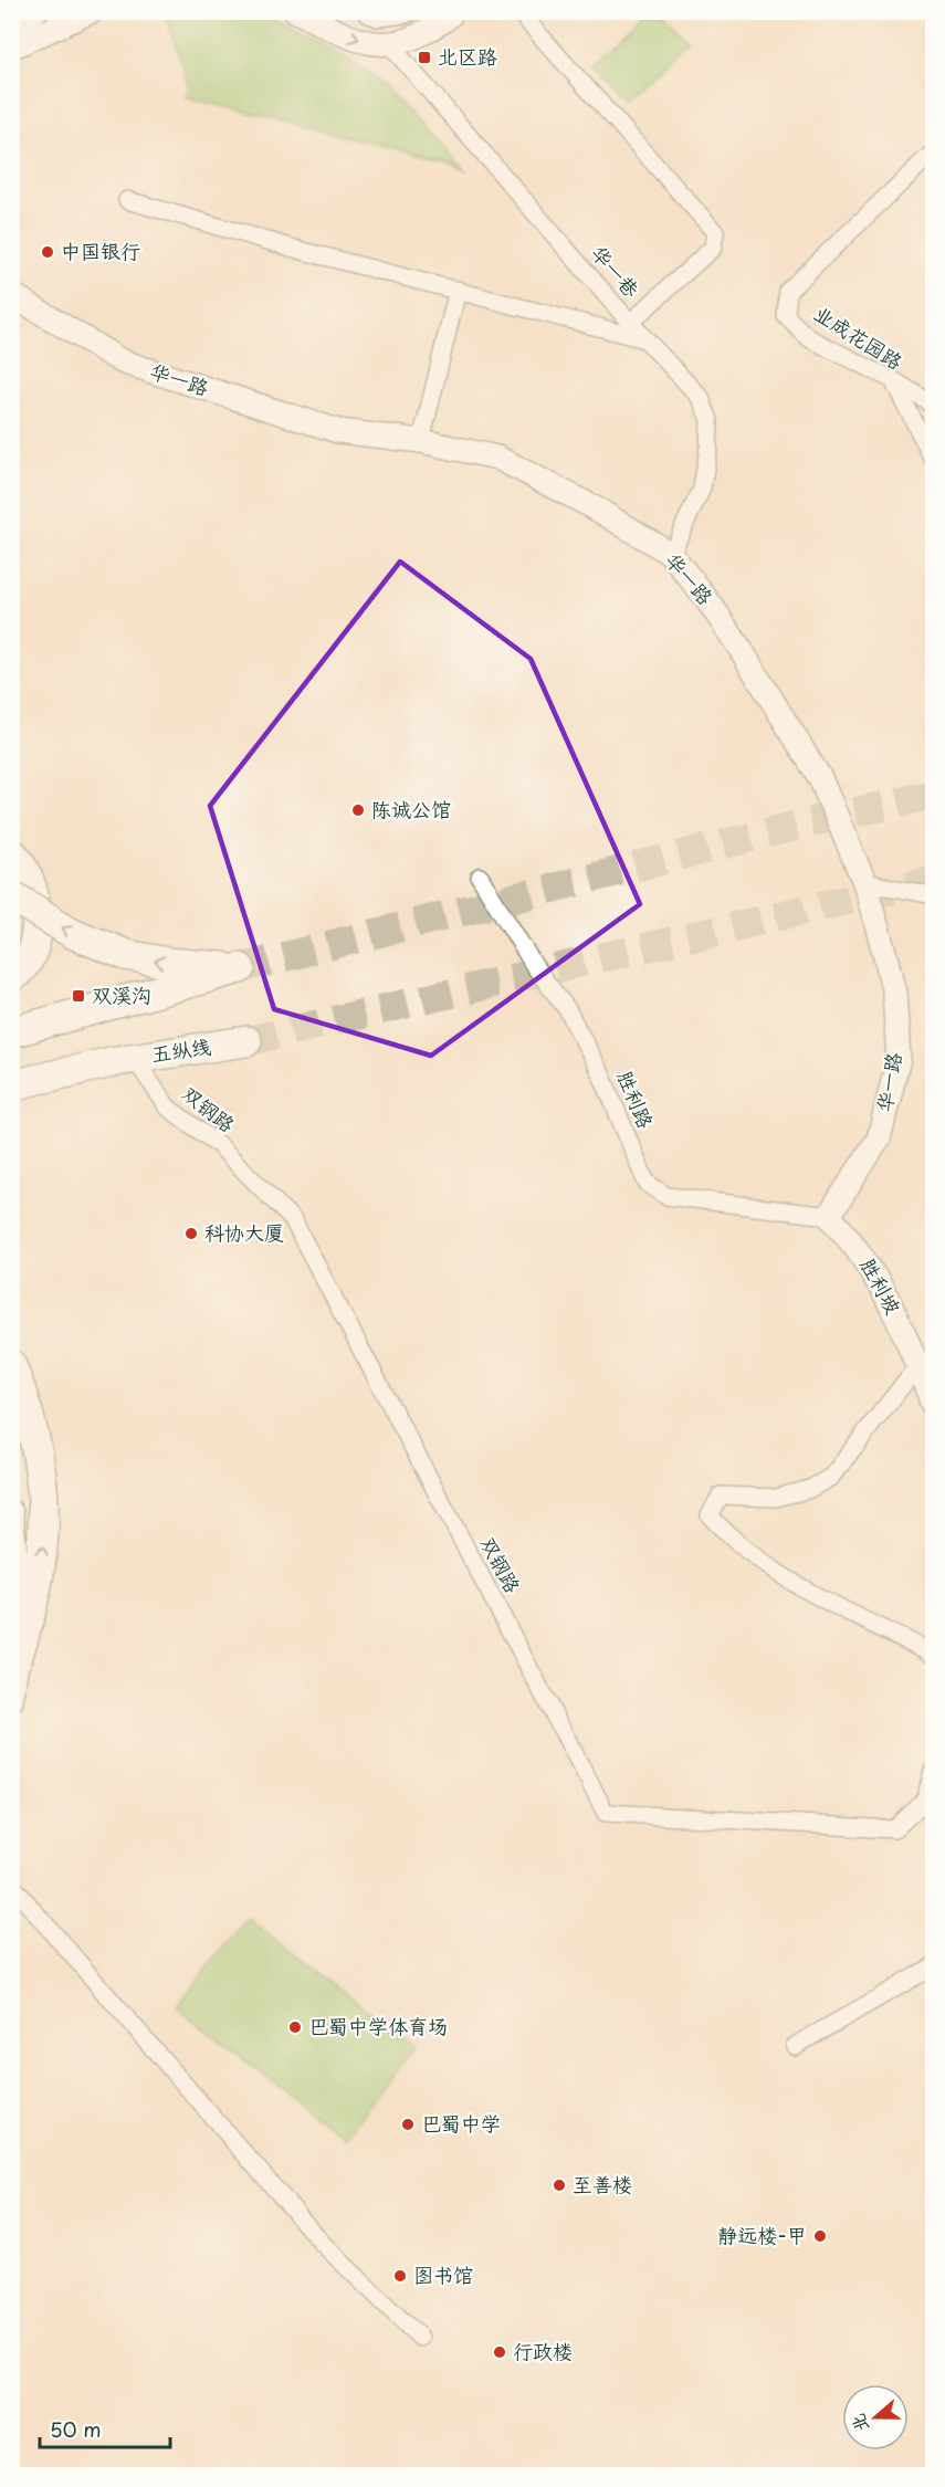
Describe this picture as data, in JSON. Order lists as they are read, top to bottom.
{
  "streets": {
    "highway": ["五纵线"],
    "street": [
      "华一巷",
      "业成花园路",
      "华一路",
      "胜利路",
      "双钢路",
      "胜利坡"
    ]
  },
  "crossings": [
    ["华一巷", "华一路"],
    ["华一路", "胜利路"],
    ["华一路", "胜利坡"],
    ["五纵线", "双钢路"],
    ["胜利路", "胜利坡"]
  ],
  "places": {
    "transit": ["北区路", "双溪沟"],
    "other": [
      "中国银行",
      "陈诚公馆",
      "科协大厦",
      "巴蜀中学体育场",
      "巴蜀中学",
      "至善楼",
      "静远楼-甲",
      "图书馆",
      "行政楼"
    ]
  },
  "scale_bar": "50 m",
  "north": "left"
}
